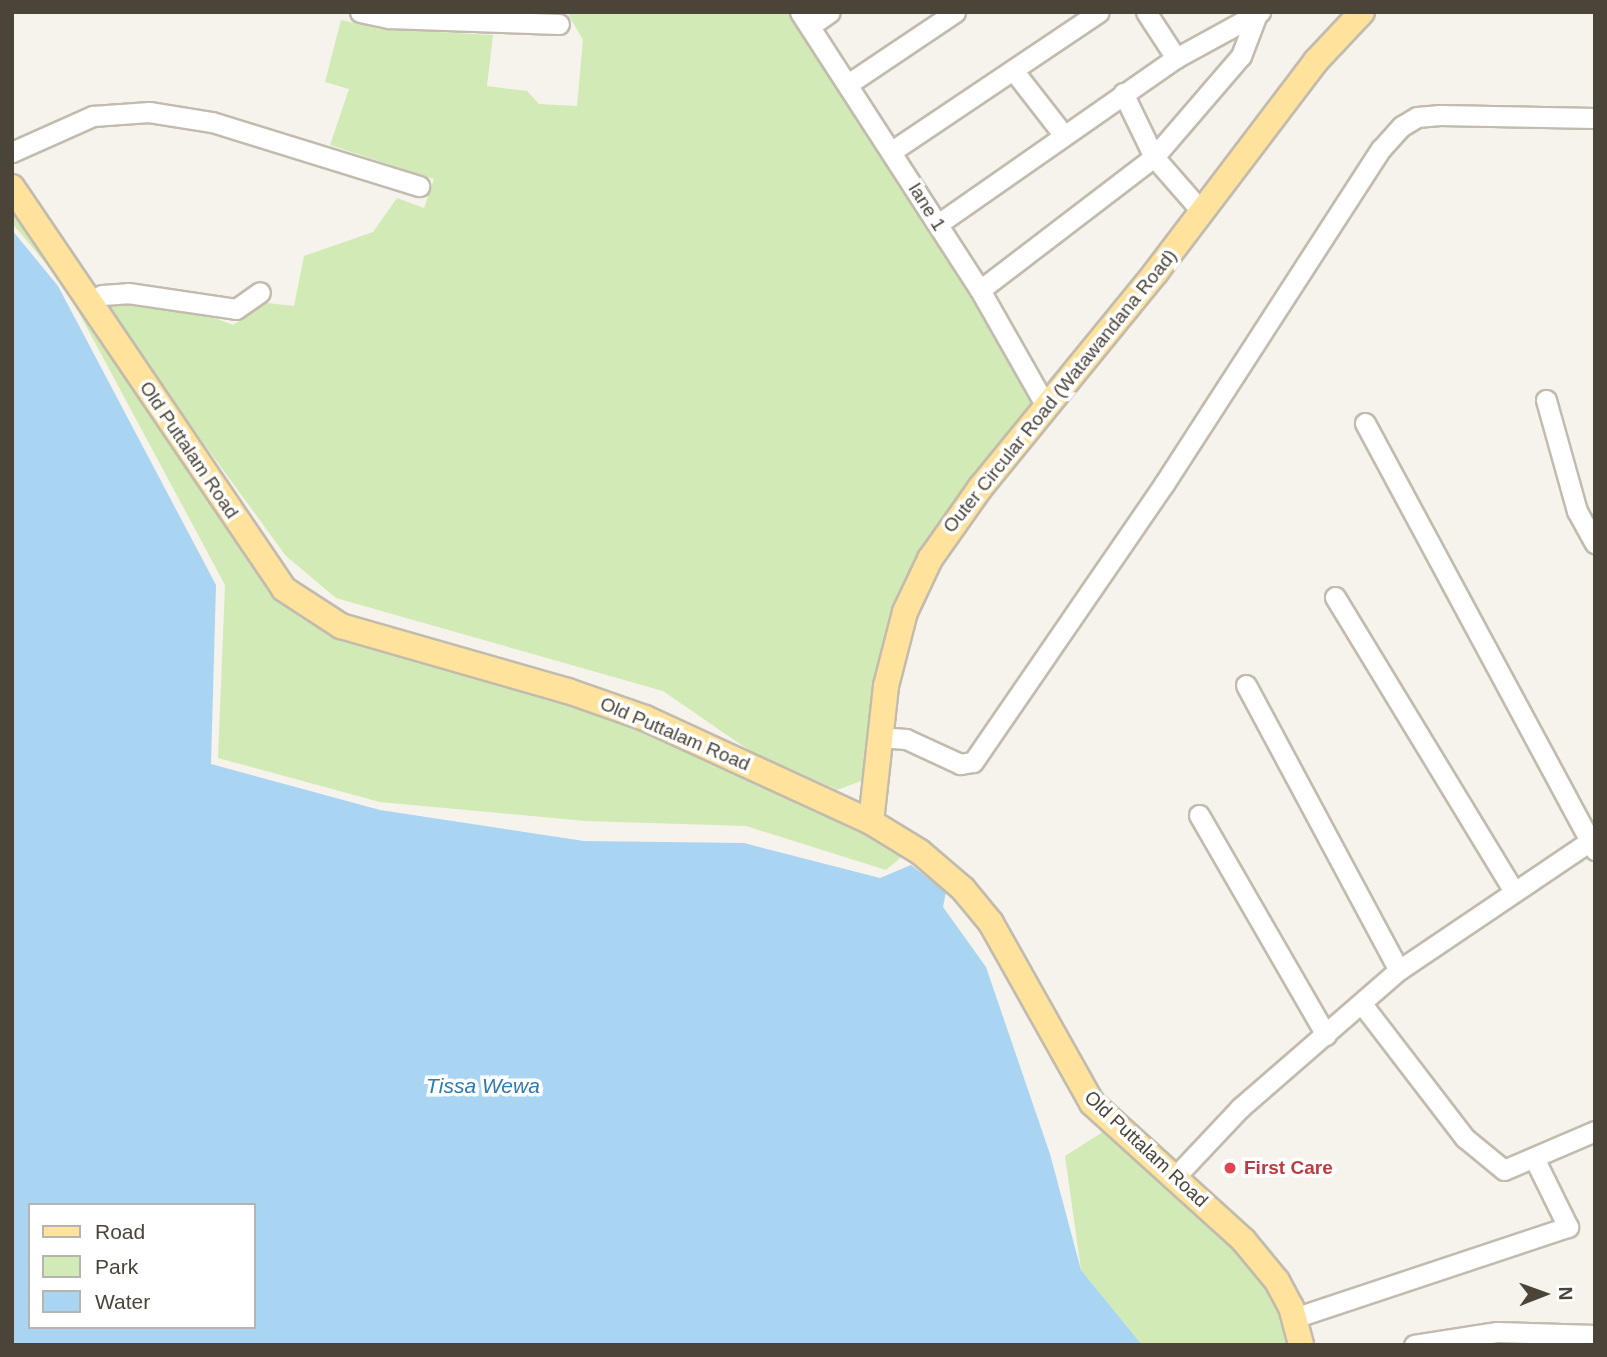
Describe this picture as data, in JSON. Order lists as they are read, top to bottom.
{
  "streets": {
    "main road": ["Outer Circular Road (Watawandana Road)", "Old Puttalam Road"],
    "street": ["lane 1"]
  },
  "crossings": [
    ["lane 1", "Outer Circular Road (Watawandana Road)"],
    ["Outer Circular Road (Watawandana Road)", "Old Puttalam Road"]
  ],
  "water": ["Tissa Wewa"],
  "places": ["First Care"],
  "legend": ["Road", "Park", "Water"],
  "north": "right"
}
